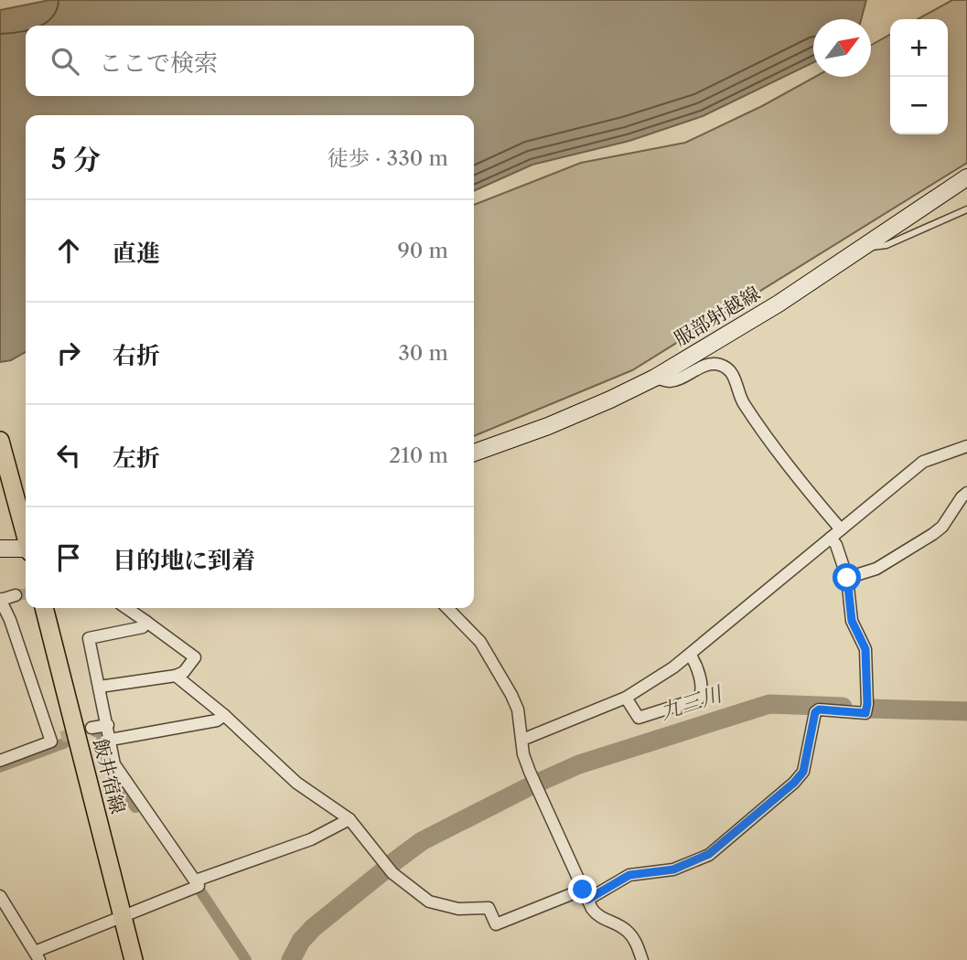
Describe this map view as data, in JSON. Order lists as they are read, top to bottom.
{
  "streets": {
    "main road": ["服部射越線", "飯井宿線"]
  },
  "water": ["九三川"],
  "north": "top right",
  "page": {
    "map_buttons": ["+", "−"],
    "search": "ここで検索",
    "heading": ["5 分", "徒歩 · 330 m"],
    "list": [
      ["直進", "90 m"],
      ["右折", "30 m"],
      ["左折", "210 m"],
      "目的地に到着"
    ]
  }
}
